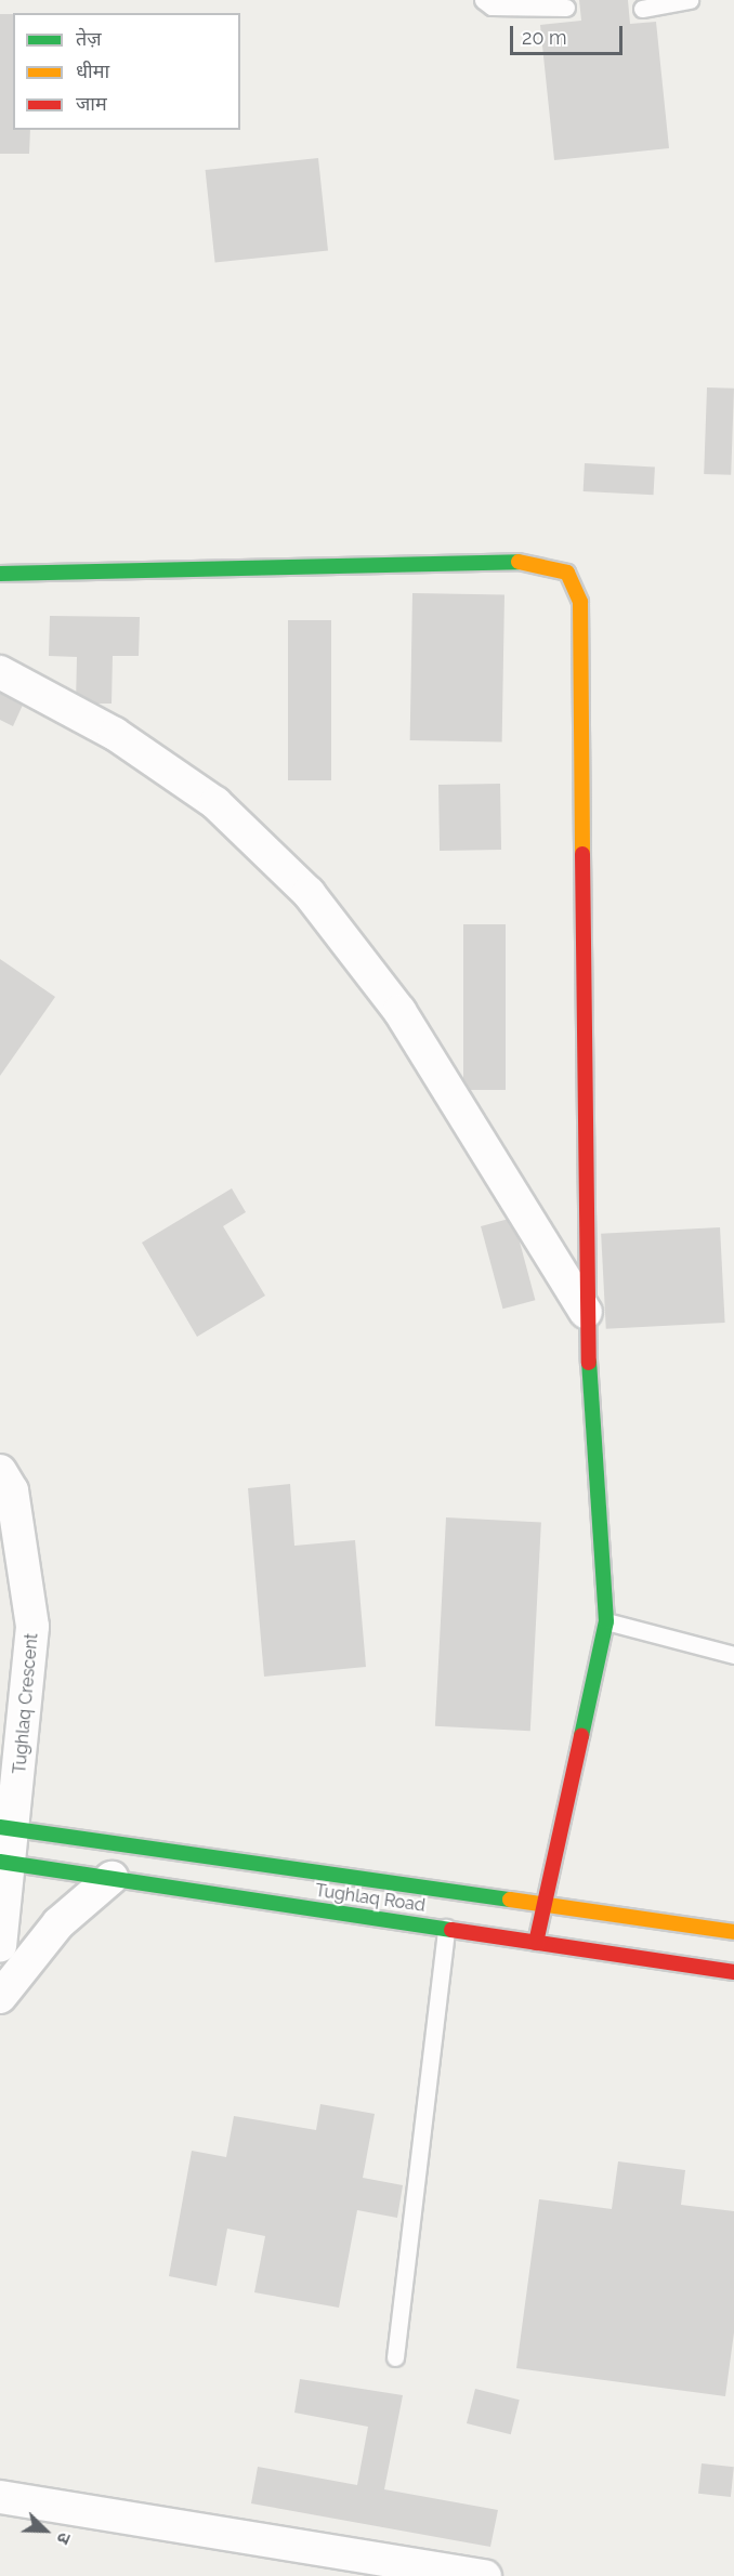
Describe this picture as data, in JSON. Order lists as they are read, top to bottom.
{
  "streets": {
    "street": ["Tughlaq Crescent", "Tughlaq Road"]
  },
  "crossings": [
    ["Tughlaq Crescent", "Tughlaq Road"]
  ],
  "legend": ["तेज़", "धीमा", "जाम"],
  "scale_bar": "20 m",
  "north": "bottom right"
}
